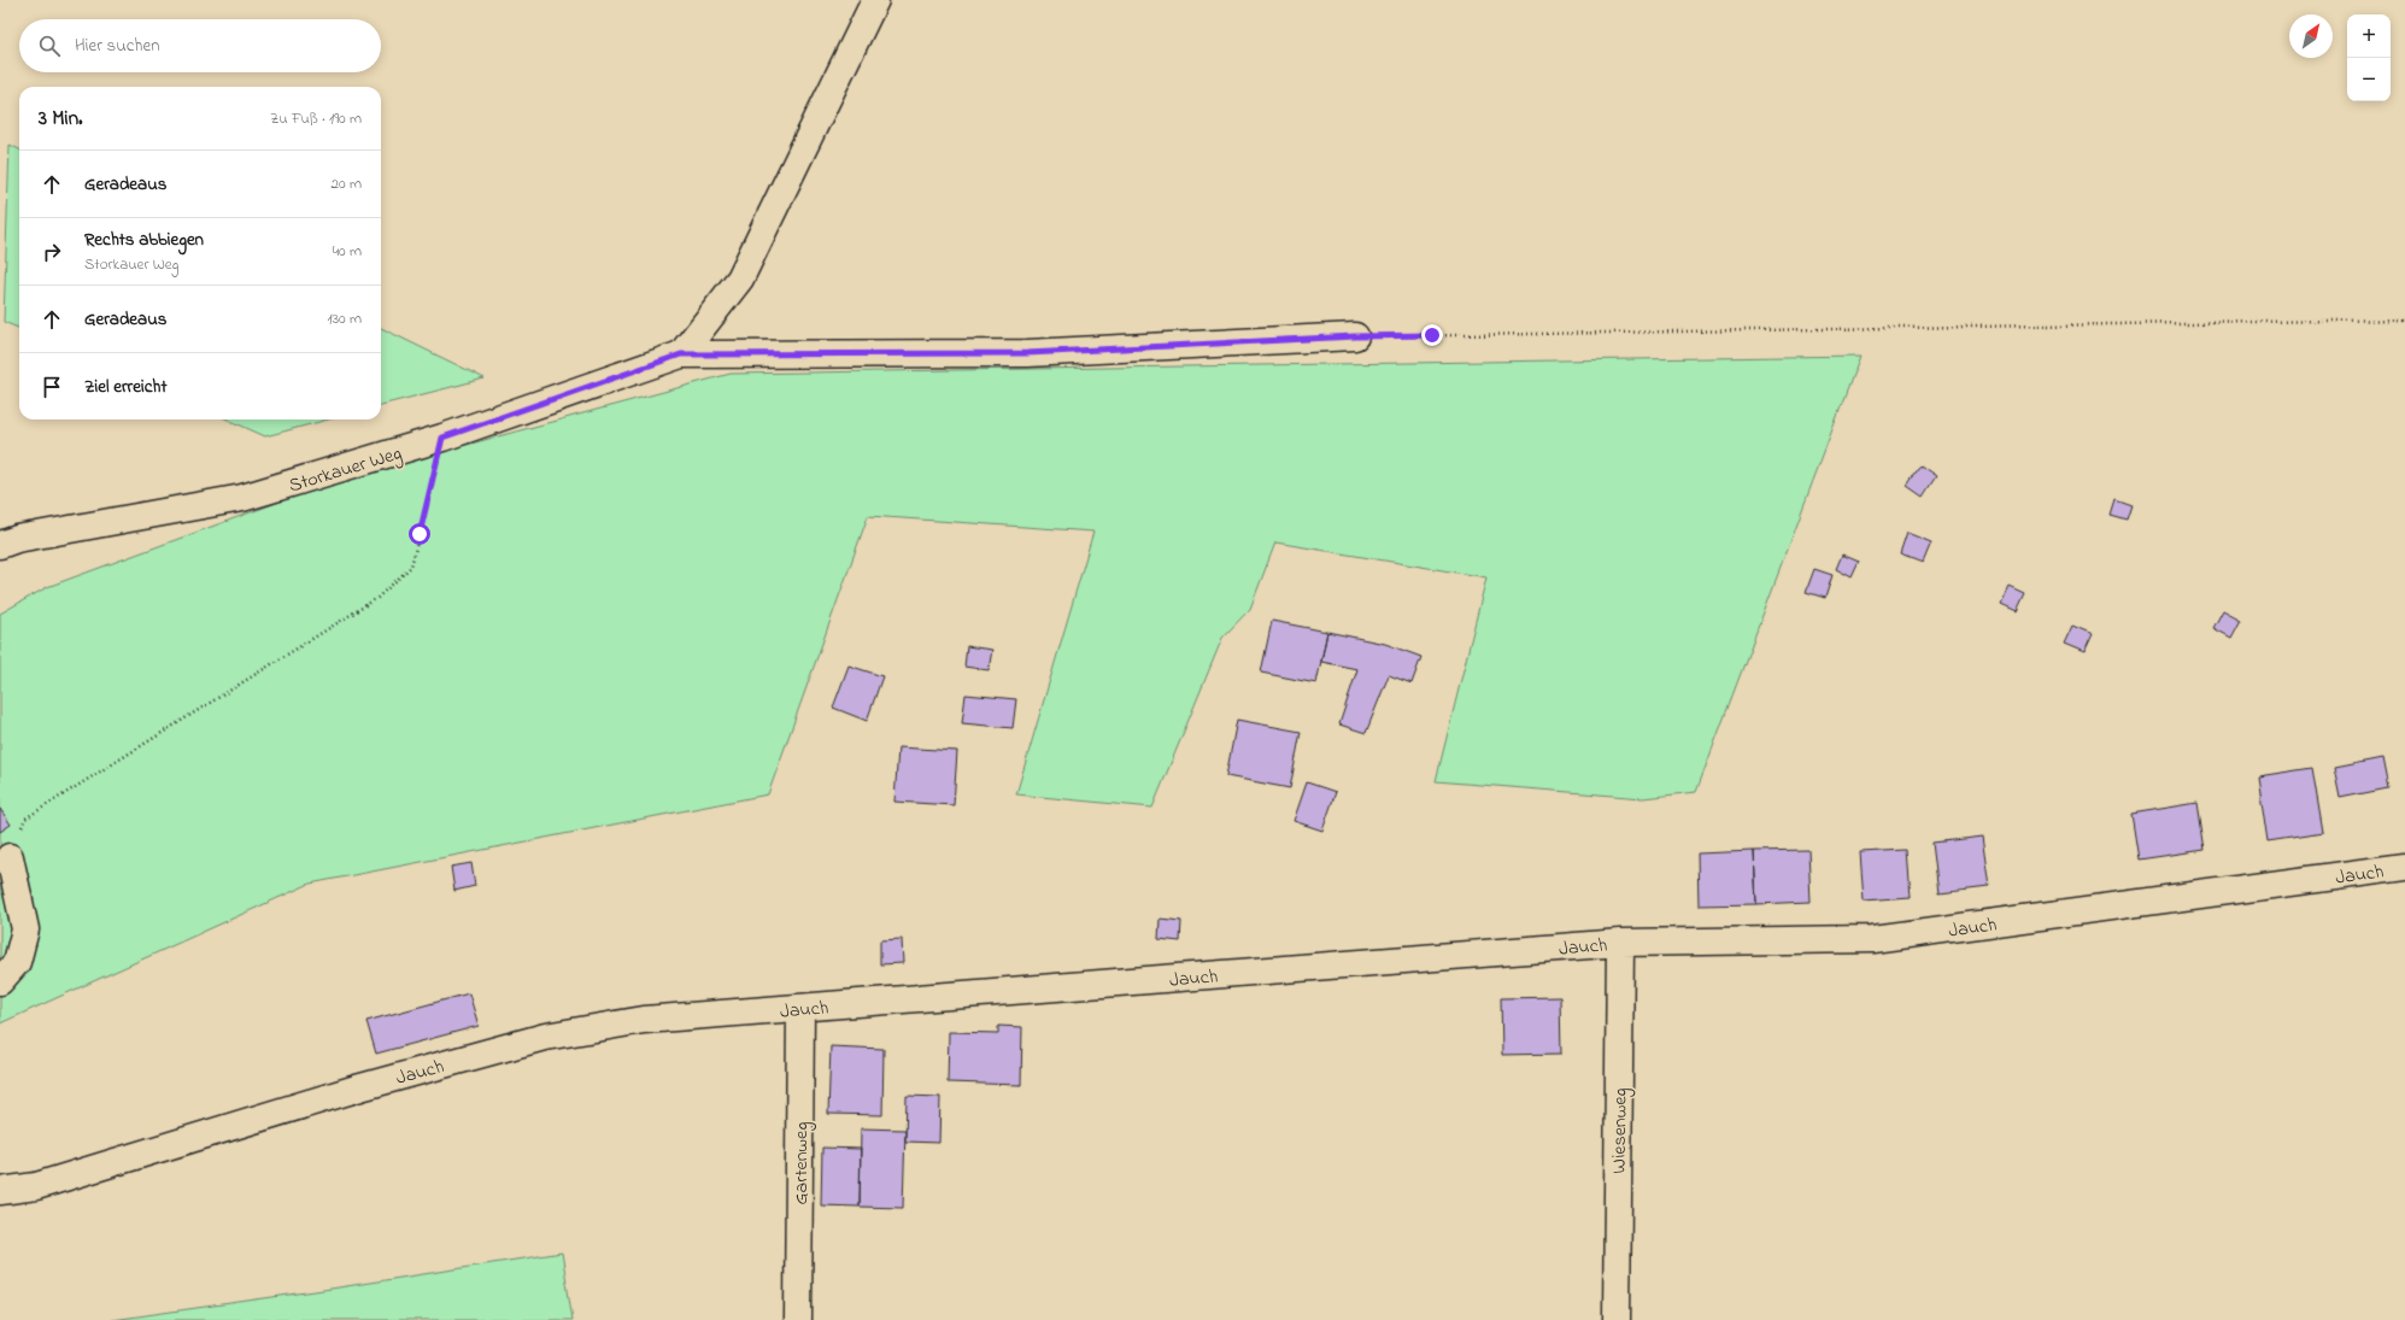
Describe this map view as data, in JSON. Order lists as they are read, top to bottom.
{
  "streets": {
    "street": [
      "Storkauer Weg",
      "Jauch",
      "Wiesenweg",
      "Gartenweg"
    ]
  },
  "crossings": [
    ["Jauch", "Wiesenweg"],
    ["Jauch", "Gartenweg"]
  ],
  "north": "top right",
  "page": {
    "map_buttons": ["+", "−"],
    "search": "Hier suchen",
    "heading": ["3 Min.", "Zu Fuß · 190 m"],
    "list": [
      ["Geradeaus", "20 m"],
      ["Rechts abbiegen", "Storkauer Weg", "40 m"],
      ["Geradeaus", "130 m"],
      "Ziel erreicht"
    ]
  }
}
